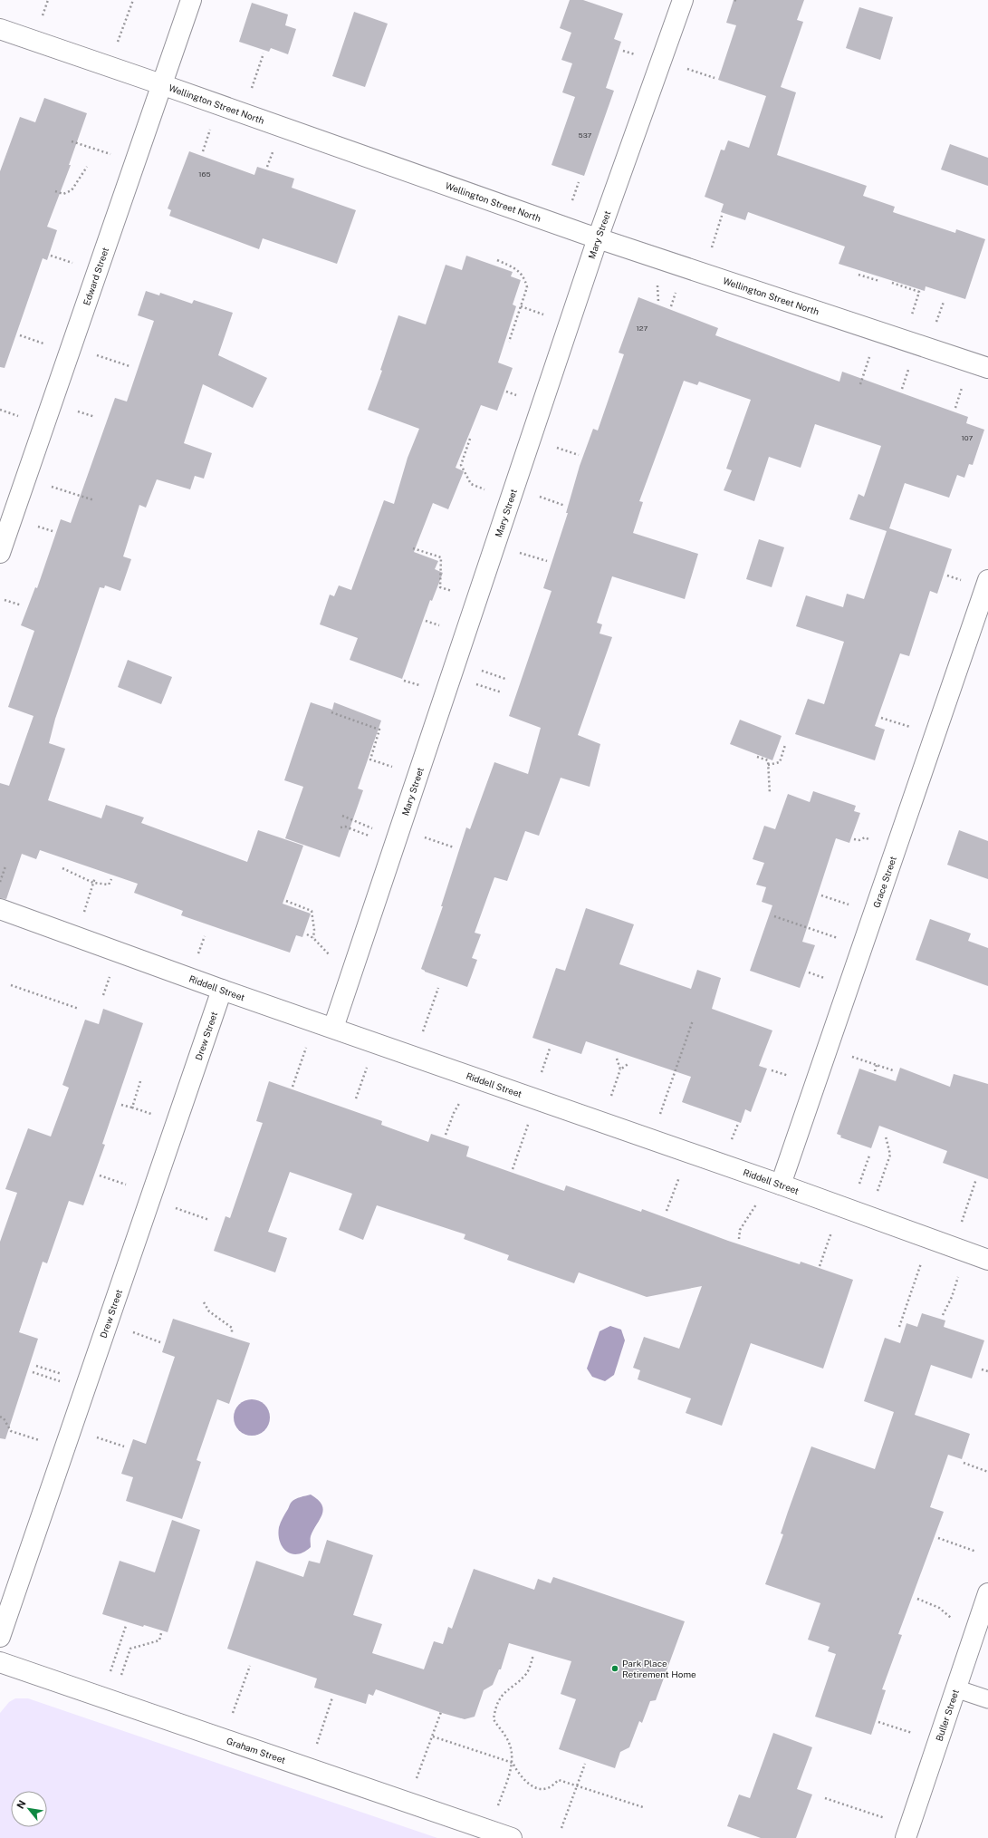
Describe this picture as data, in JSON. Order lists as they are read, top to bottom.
{
  "streets": {
    "street": [
      "Wellington Street North",
      "Mary Street",
      "Edward Street",
      "Grace Street",
      "Riddell Street",
      "Drew Street",
      "Buller Street",
      "Graham Street"
    ]
  },
  "crossings": [
    ["Wellington Street North", "Mary Street"],
    ["Wellington Street North", "Edward Street"],
    ["Mary Street", "Riddell Street"],
    ["Grace Street", "Riddell Street"],
    ["Riddell Street", "Drew Street"]
  ],
  "places": ["Park Place Retirement Home"],
  "house_numbers": [
    "537",
    "165",
    "127",
    "107"
  ],
  "north": "top left"
}
